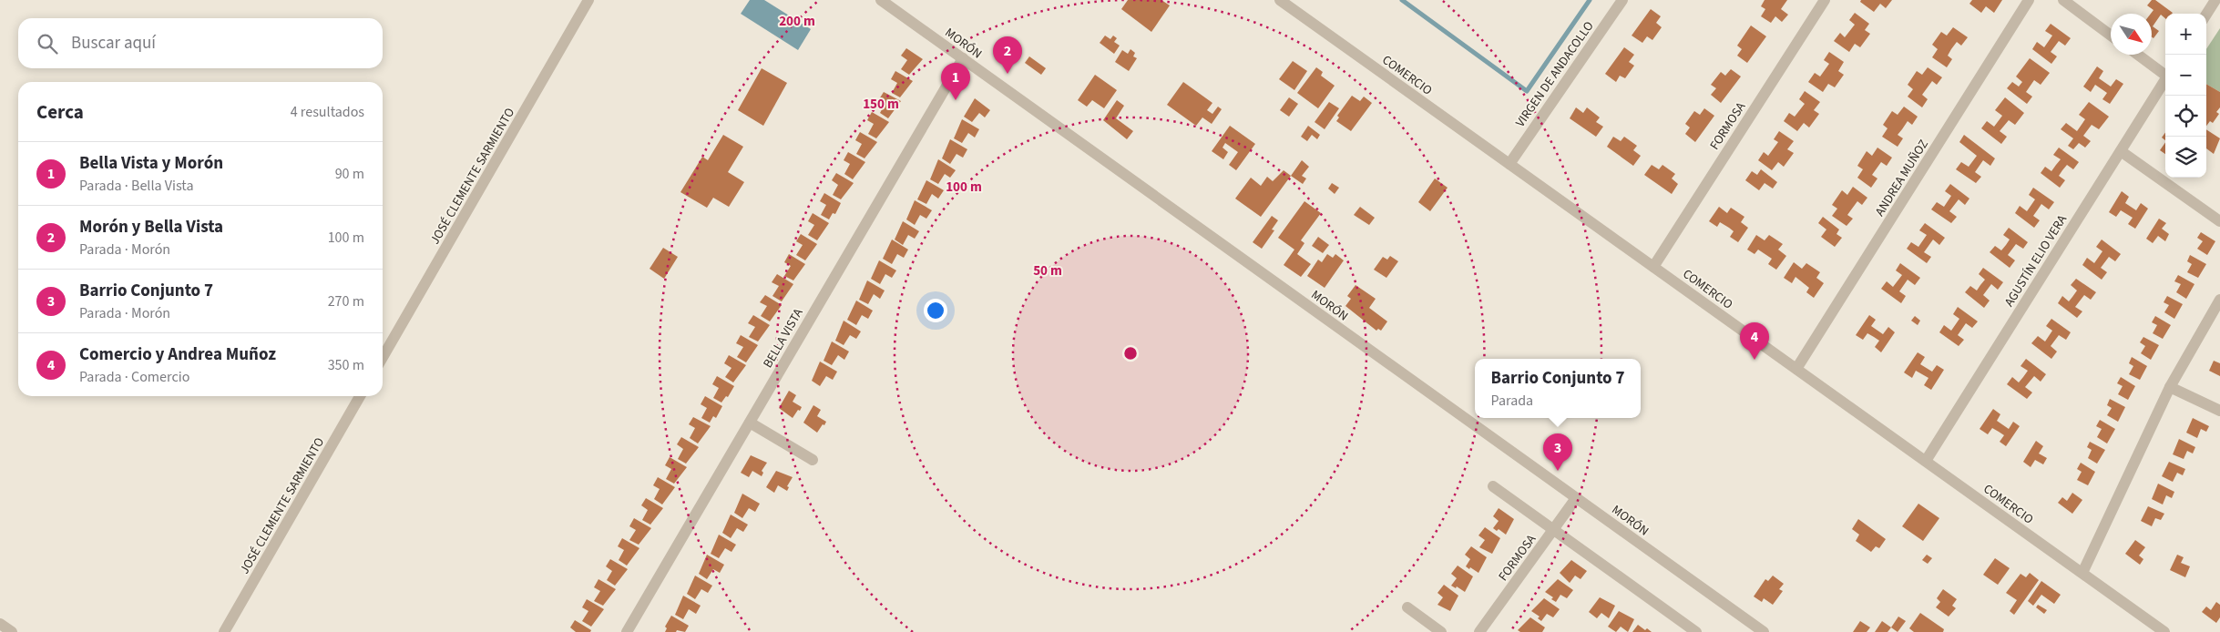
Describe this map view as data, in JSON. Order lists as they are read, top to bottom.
{
  "streets": {
    "street": [
      "MORÓN",
      "VIRGEN DE ANDACOLLO",
      "COMERCIO",
      "FORMOSA",
      "JOSÉ CLEMENTE SARMIENTO",
      "ANDREA MUÑOZ",
      "AGUSTÍN ELIO VERA",
      "BELLA VISTA"
    ]
  },
  "crossings": [
    ["MORÓN", "FORMOSA"],
    ["MORÓN", "BELLA VISTA"],
    ["VIRGEN DE ANDACOLLO", "COMERCIO"],
    ["COMERCIO", "FORMOSA"],
    ["COMERCIO", "ANDREA MUÑOZ"],
    ["COMERCIO", "AGUSTÍN ELIO VERA"]
  ],
  "north": "bottom right",
  "page": {
    "map_buttons": ["+", "−"],
    "search": "Buscar aquí",
    "pins": [
      "2",
      "1",
      "4",
      "3"
    ],
    "heading": ["Cerca", "4 resultados"],
    "list": [
      {
        "mark": "1",
        "name": "Bella Vista y Morón",
        "note": "Parada · Bella Vista",
        "value": "90 m"
      },
      {
        "mark": "2",
        "name": "Morón y Bella Vista",
        "note": "Parada · Morón",
        "value": "100 m"
      },
      {
        "mark": "3",
        "name": "Barrio Conjunto 7",
        "note": "Parada · Morón",
        "value": "270 m"
      },
      {
        "mark": "4",
        "name": "Comercio y Andrea Muñoz",
        "note": "Parada · Comercio",
        "value": "350 m"
      }
    ],
    "popup": ["Barrio Conjunto 7", "Parada"]
  },
  "rings": [
    "200 m",
    "150 m",
    "100 m",
    "50 m"
  ]
}
